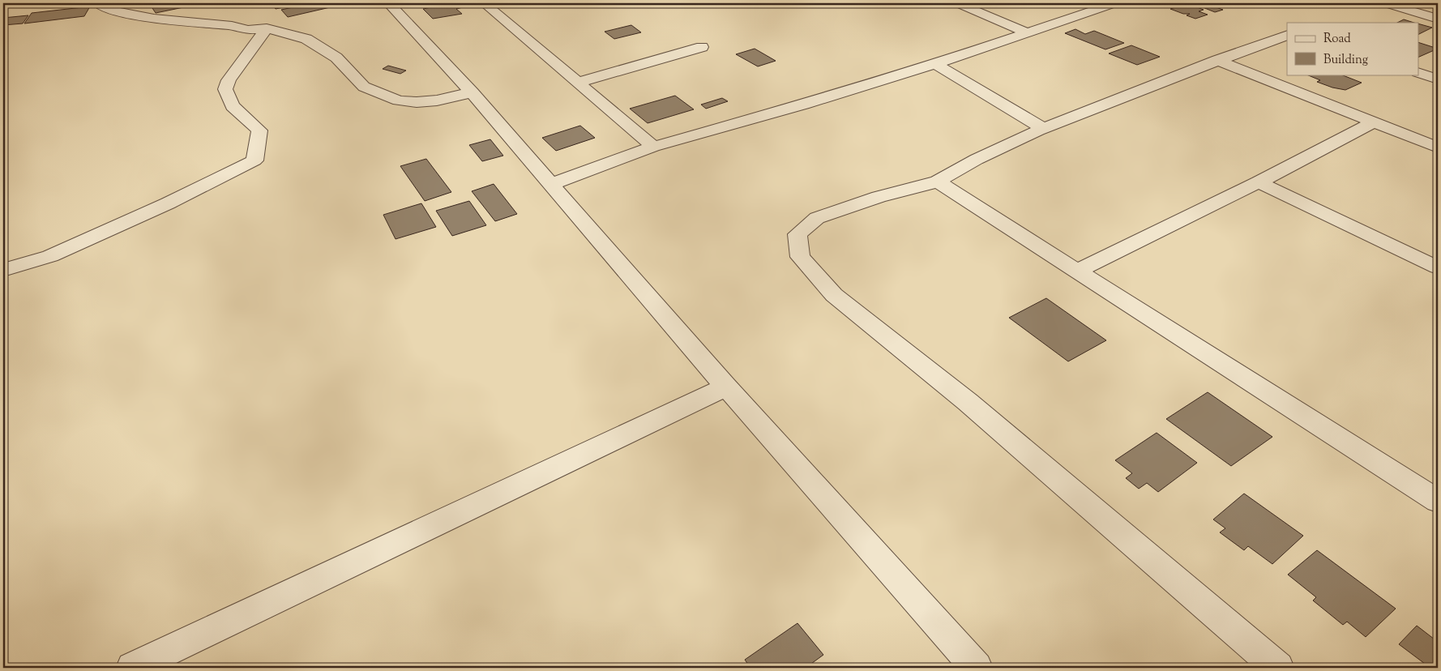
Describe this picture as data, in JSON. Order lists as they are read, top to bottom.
{
  "legend": ["Road", "Building"]
}
